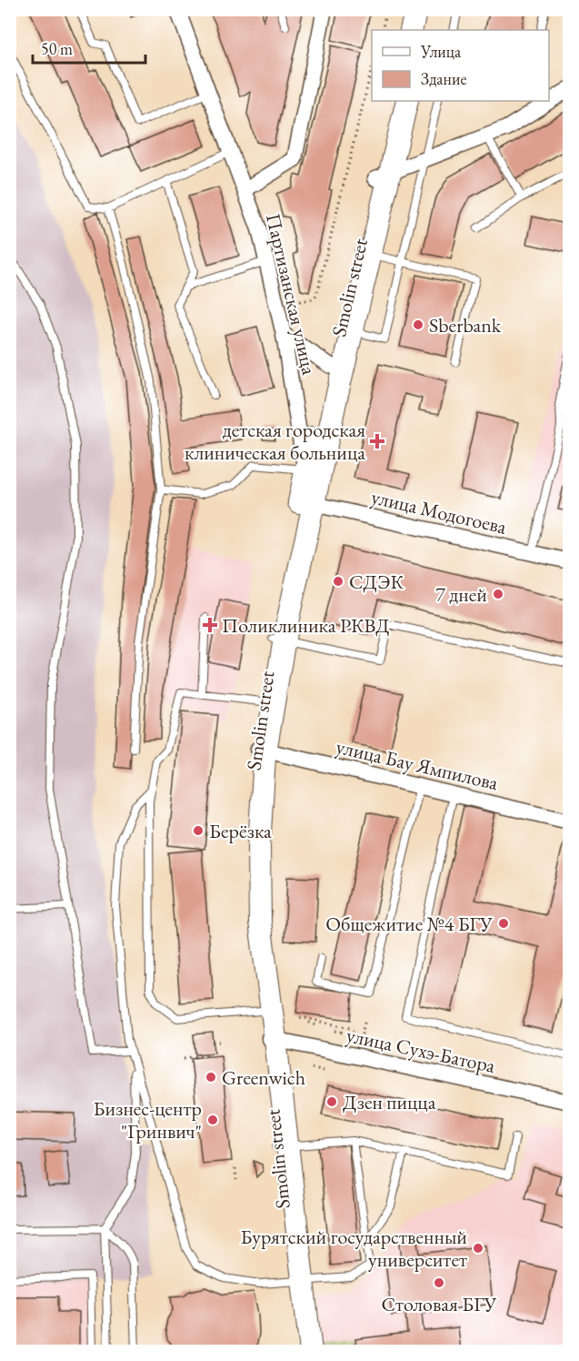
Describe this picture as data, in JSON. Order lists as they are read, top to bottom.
{
  "streets": {
    "main road": ["Smolin street"],
    "street": [
      "Партизанская улица",
      "улица Модогоева",
      "улица Бау Ямпилова",
      "улица Сухэ-Батора"
    ]
  },
  "crossings": [
    ["Smolin street", "Партизанская улица"],
    ["Smolin street", "улица Модогоева"],
    ["Smolin street", "улица Бау Ямпилова"],
    ["Smolin street", "улица Сухэ-Батора"]
  ],
  "places": {
    "other": [
      "Sberbank",
      "СДЭК",
      "7 дней",
      "Берёзка",
      "Общежитие №4 БГУ",
      "Greenwich",
      "Дзен пицца",
      "Бизнес-центр \"Гринвич\"",
      "Бурятский государственный университет",
      "Столовая БГУ"
    ],
    "health": ["детская городская клиническая больница", "Поликлиника РКВД"]
  },
  "legend": ["Улица", "Здание"],
  "scale_bar": "50 m"
}
